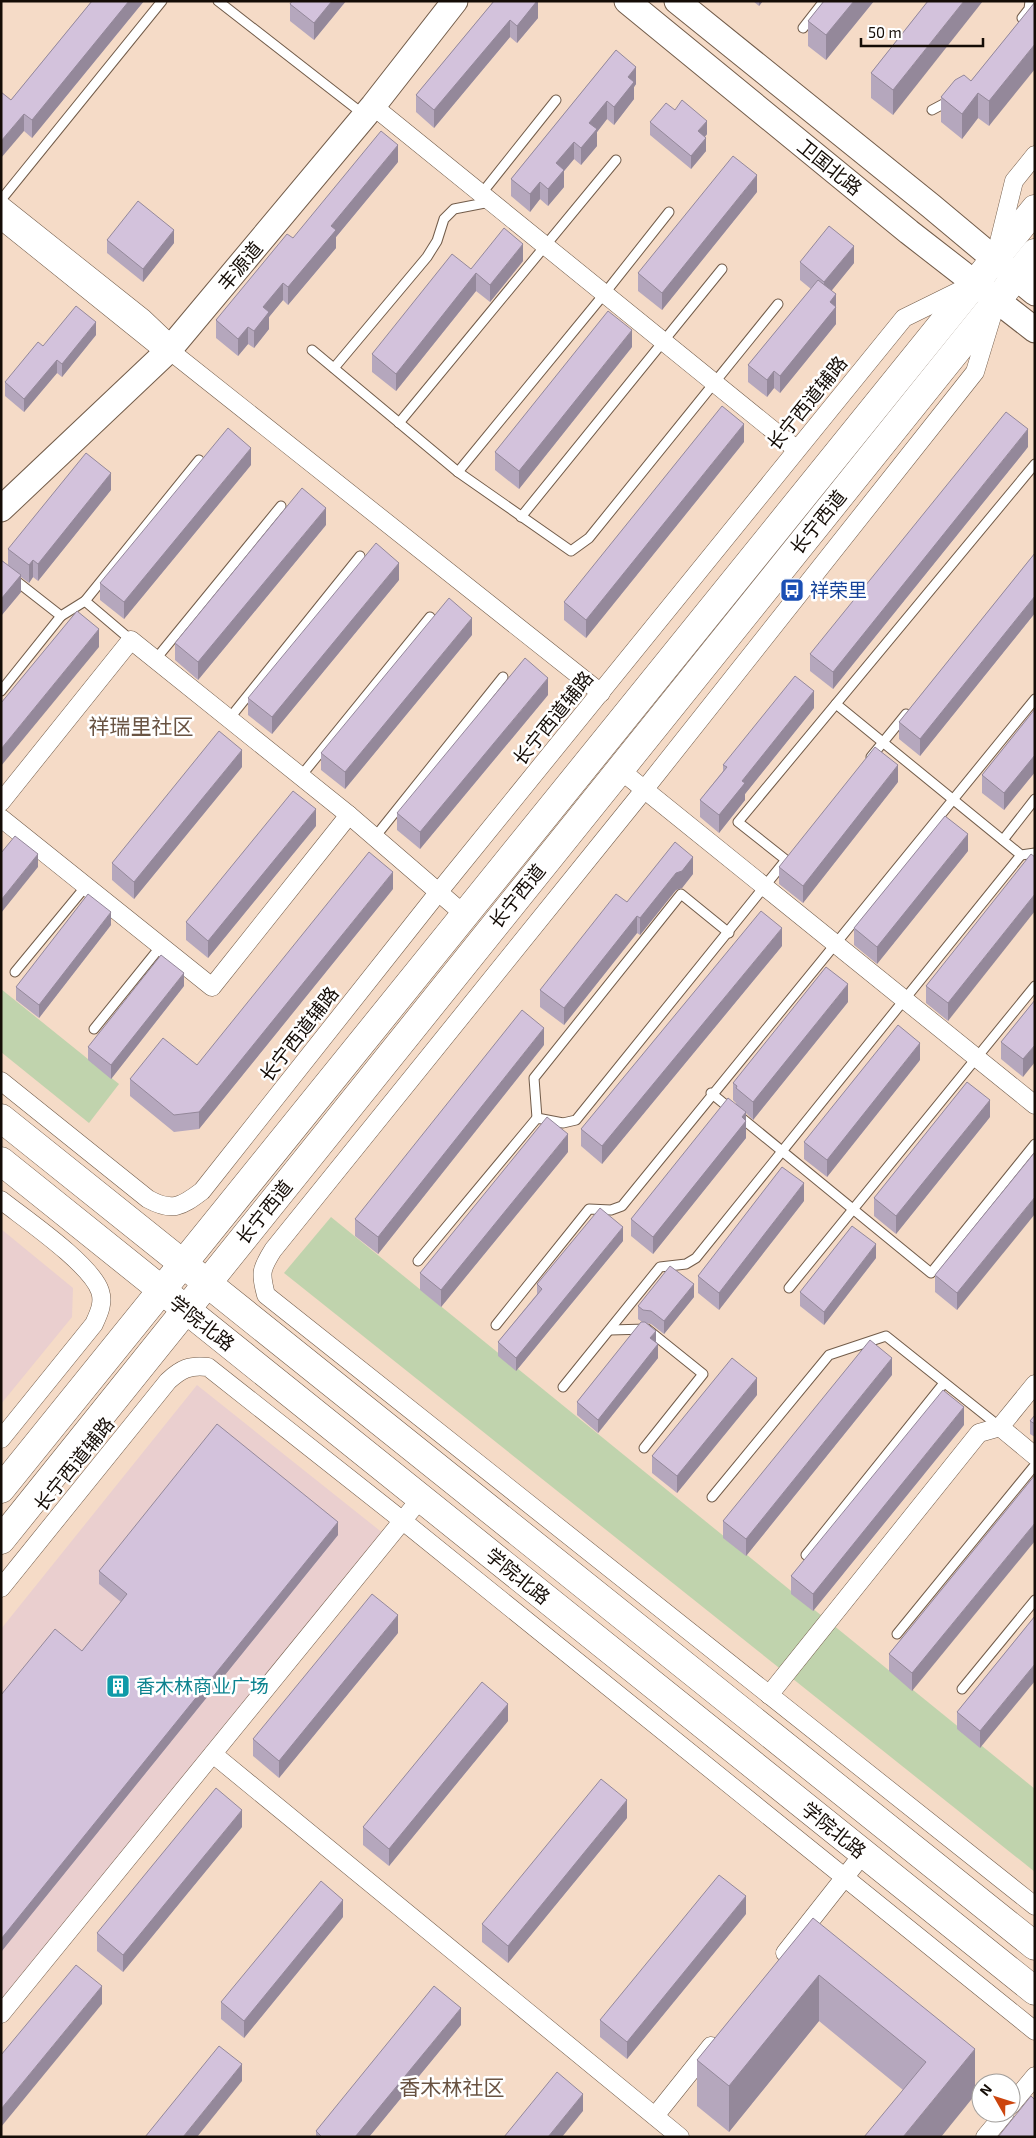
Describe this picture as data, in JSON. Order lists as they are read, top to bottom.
{
  "streets": {
    "main road": [
      "卫国北路",
      "丰源道",
      "长宁西道",
      "学院北路"
    ],
    "street": ["长宁西道辅路"]
  },
  "crossings": [
    ["卫国北路", "长宁西道辅路"],
    ["卫国北路", "长宁西道"],
    ["长宁西道辅路", "长宁西道"],
    ["长宁西道", "学院北路"]
  ],
  "districts": ["祥瑞里社区", "香木林社区"],
  "places": {
    "bus stop": ["祥荣里"],
    "building": ["香木林商业广场"]
  },
  "scale_bar": "50 m",
  "north": "top left"
}
